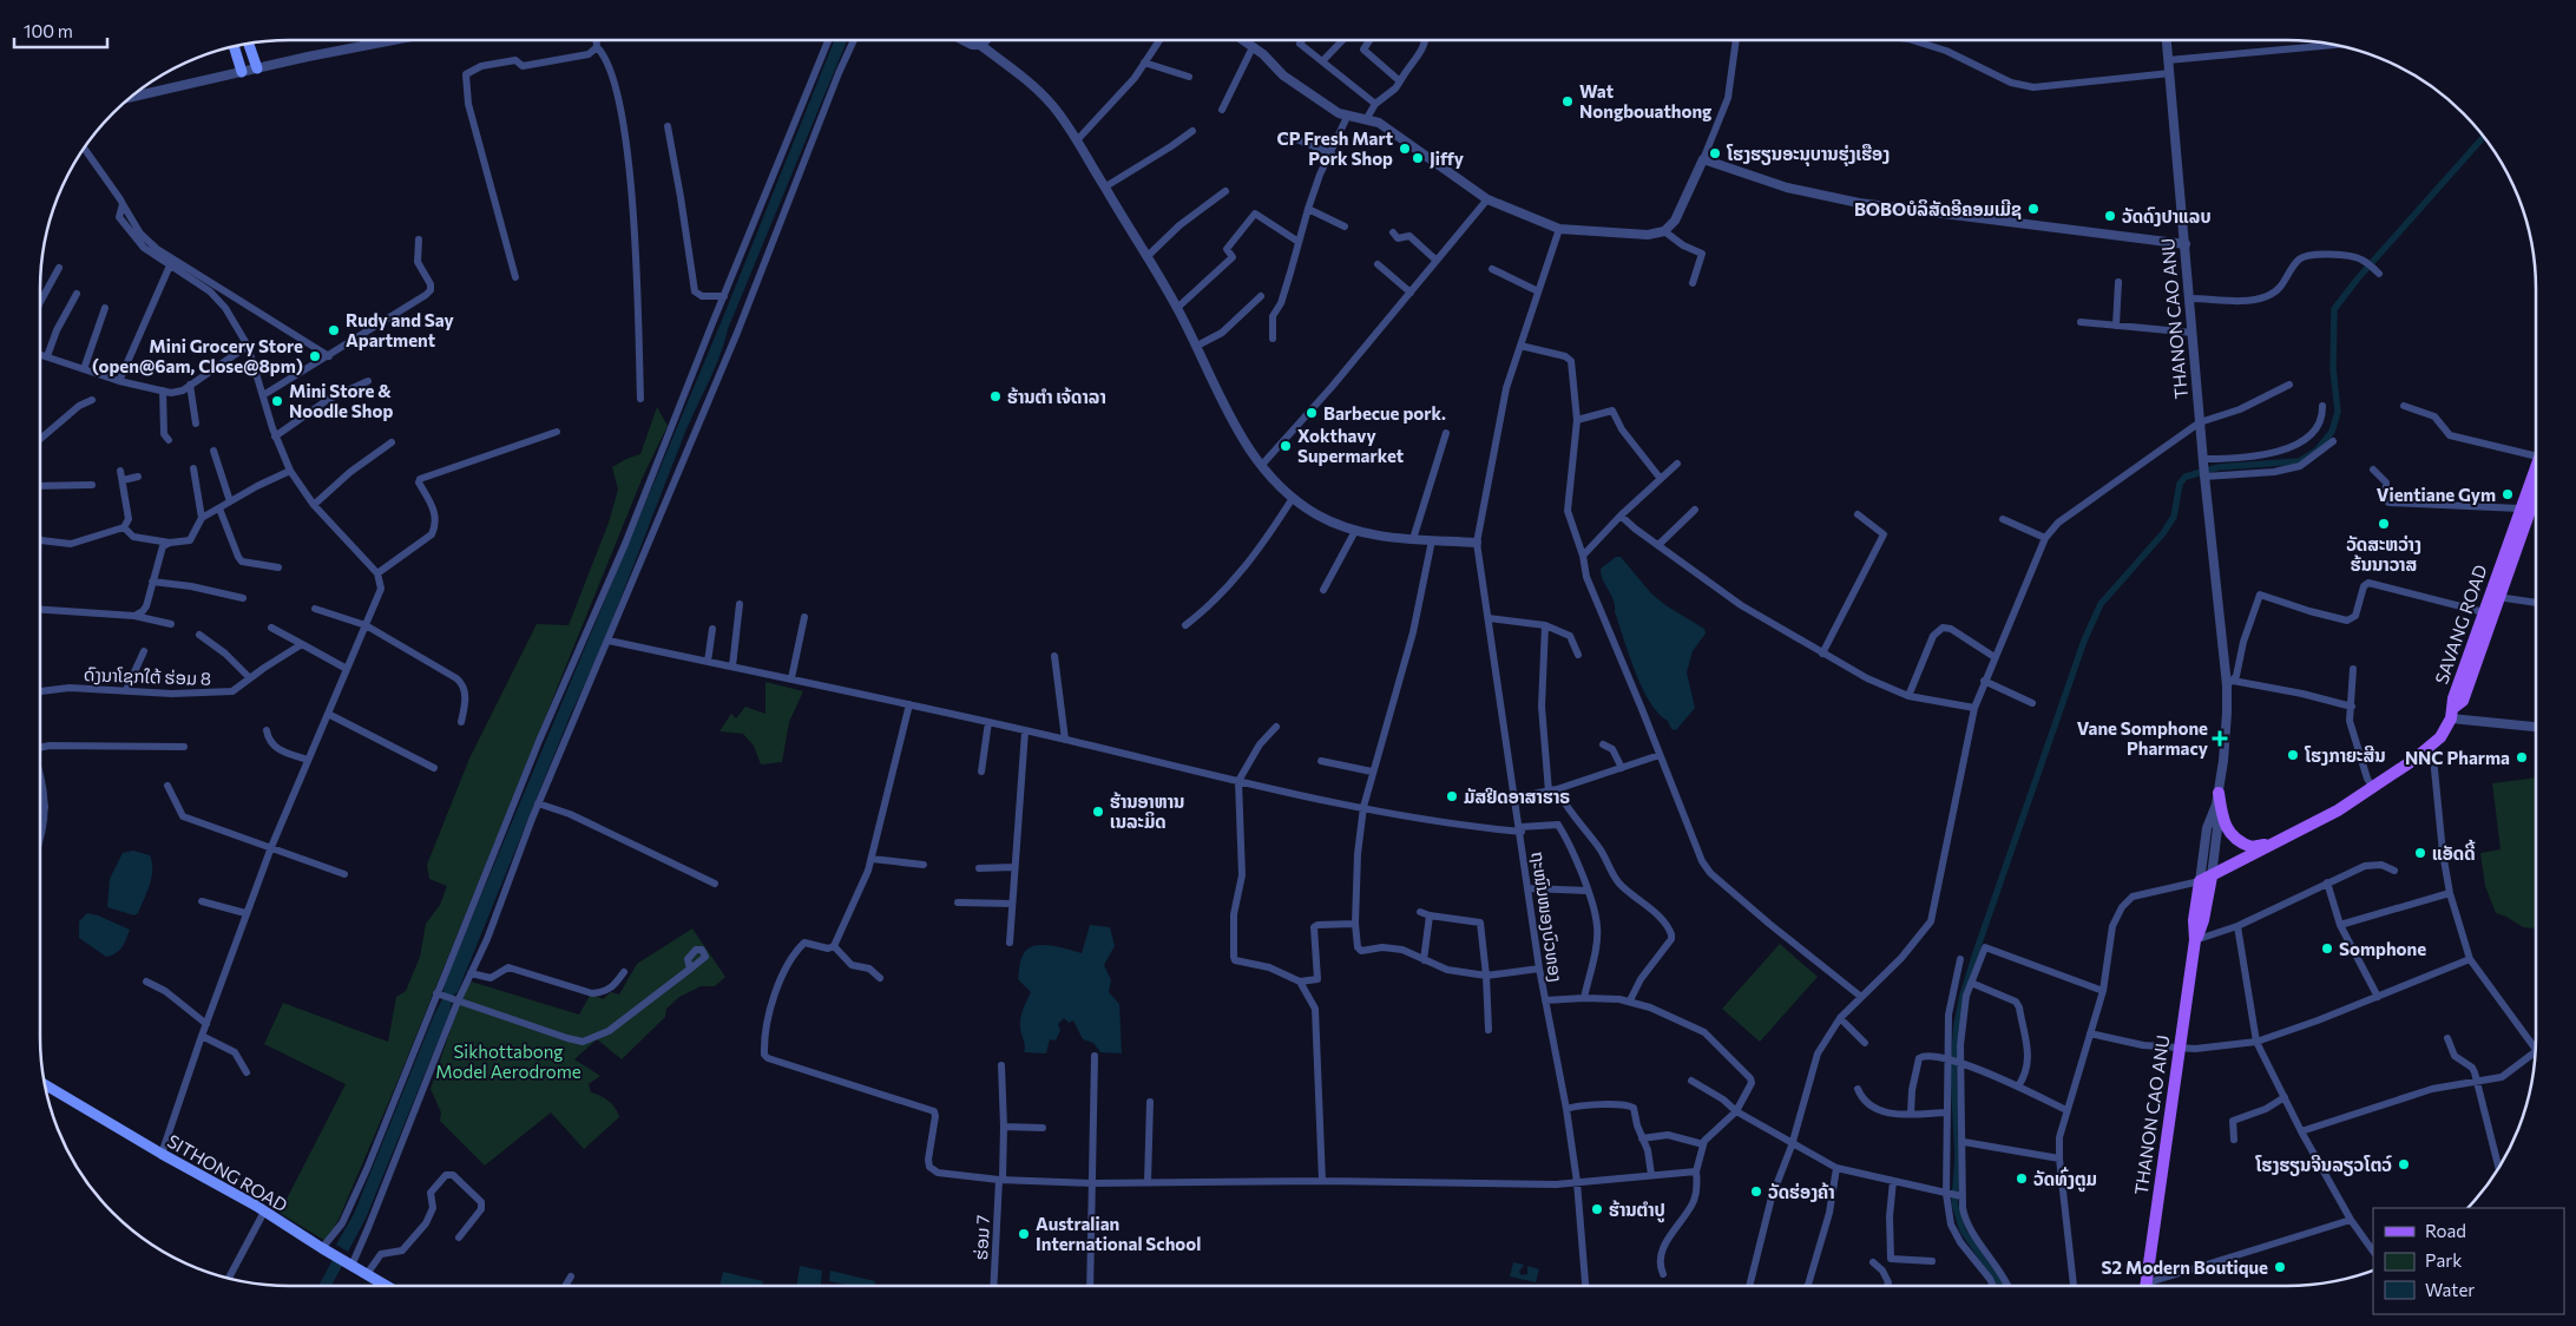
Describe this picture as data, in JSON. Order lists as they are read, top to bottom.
{
  "streets": {
    "main road": ["THANON CAO ANU", "SAVANG ROAD", "SITHONG ROAD"],
    "street": ["ດົງນາໂຊກໃຕ້ ຮ່ອມ 8", "ຖະໜົນໜອງບົວທອງ", "ຮ່ອມ 7"]
  },
  "parks": ["Sikhottabong Model Aerodrome"],
  "places": {
    "other": [
      "Wat Nongbouathong",
      "CP Fresh Mart Pork Shop",
      "ໂຮງຮຽນອະນຸບານຮຸ່ງເຮືອງ",
      "Jiffy",
      "BOBOບໍລິສັດອີຄອມເມີຊ",
      "ວັດດົງປາແລບ",
      "Rudy and Say Apartment",
      "Mini Grocery Store (open@6am, Close@8pm)",
      "ຮ້ານຕຳ ເຈ້ດາລາ",
      "Mini Store & Noodle Shop",
      "Barbecue pork.",
      "Xokthavy Supermarket",
      "Vientiane Gym",
      "ວັດສະຫວ່າງ ຮ້ນນາວາສ",
      "ໂຮງກາຍະສີນ",
      "NNC Pharma",
      "ມັສຢິດອາສາຮາຣ",
      "ຮ້ານອາຫານ ເນລະມິດ",
      "ແອັດດີ້",
      "Somphone",
      "ໂຮງຮຽນຈີນລຽວໂຕວ໌",
      "ວັດທົ່ງຕູມ",
      "ວັດຮ່ອງຄ້າ",
      "ຮ້ານຕຳປູ",
      "Australian International School",
      "S2 Modern Boutique"
    ],
    "health": ["Vane Somphone Pharmacy"]
  },
  "legend": ["Road", "Park", "Water"],
  "scale_bar": "100 m"
}
